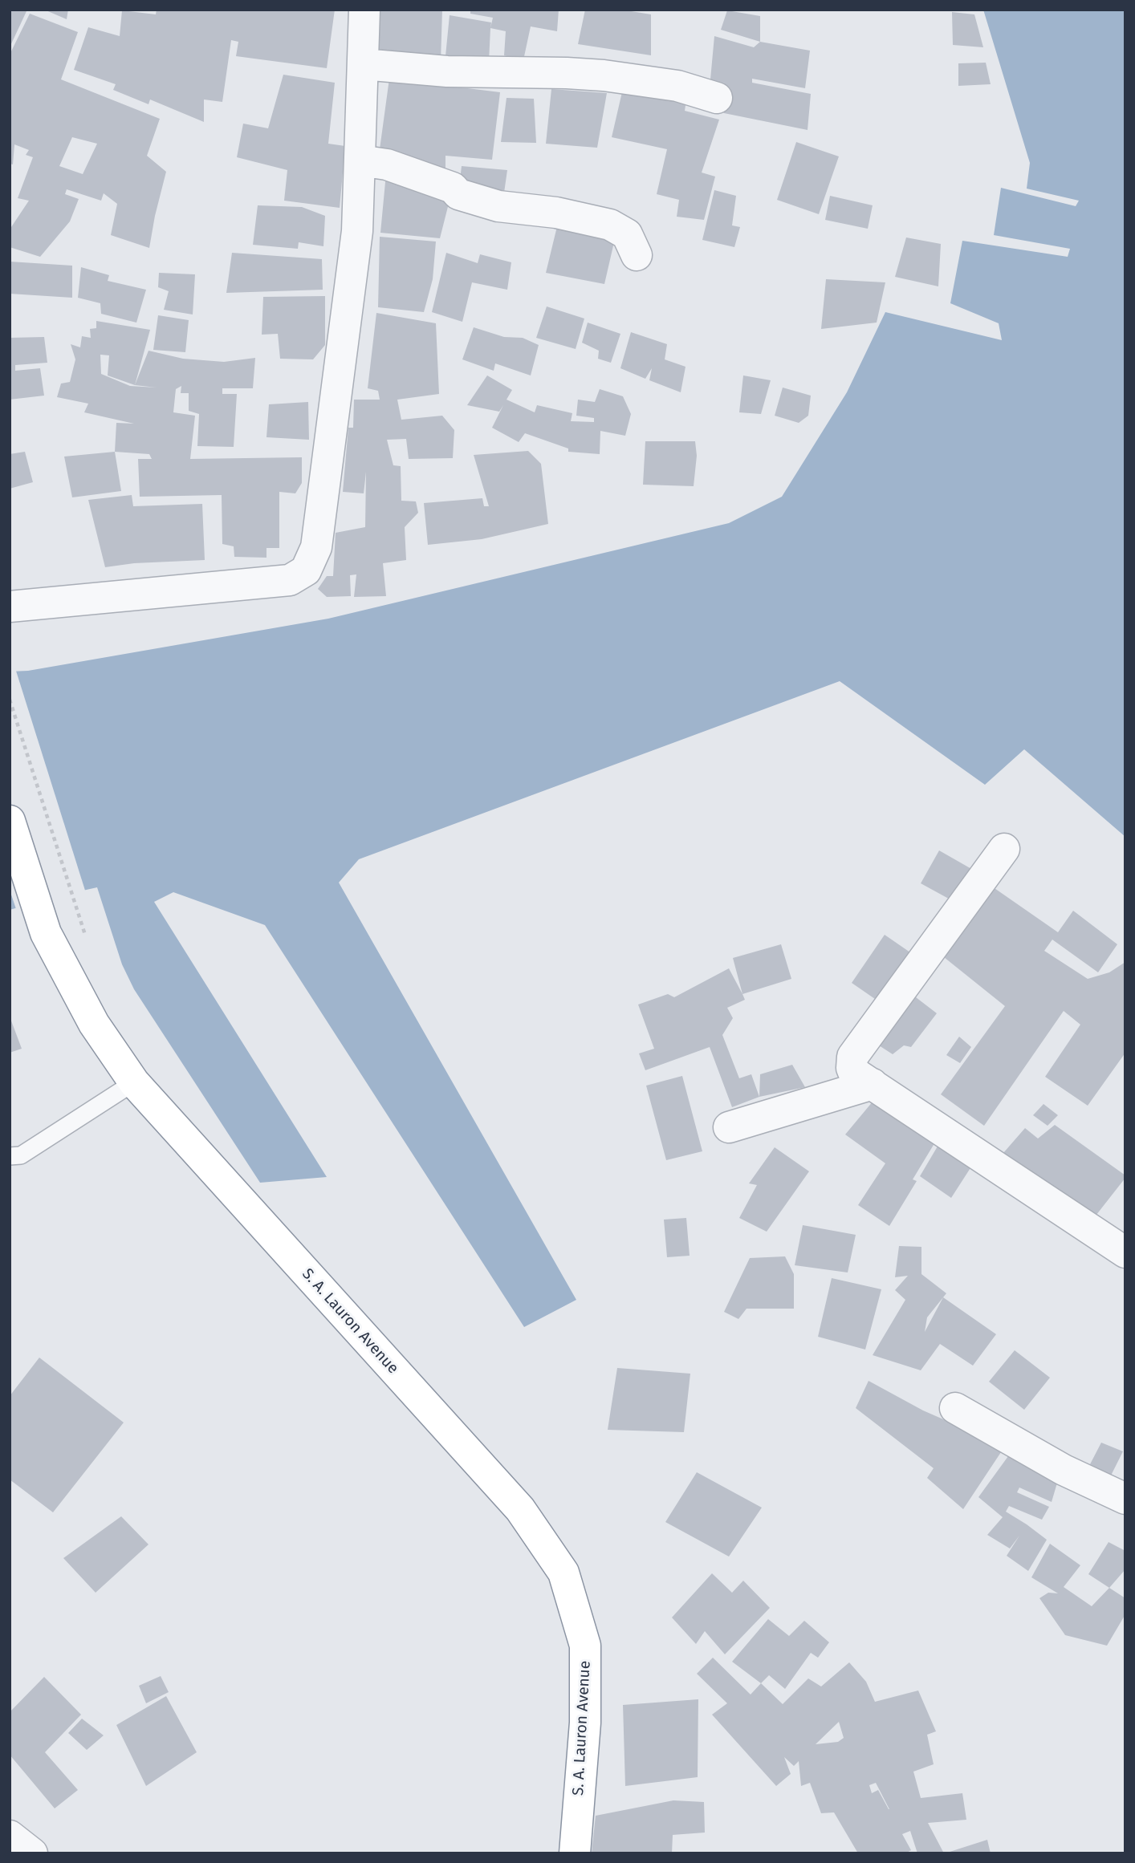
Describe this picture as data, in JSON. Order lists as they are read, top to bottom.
{
  "streets": {
    "highway": ["S. A. Lauron Avenue"]
  }
}
